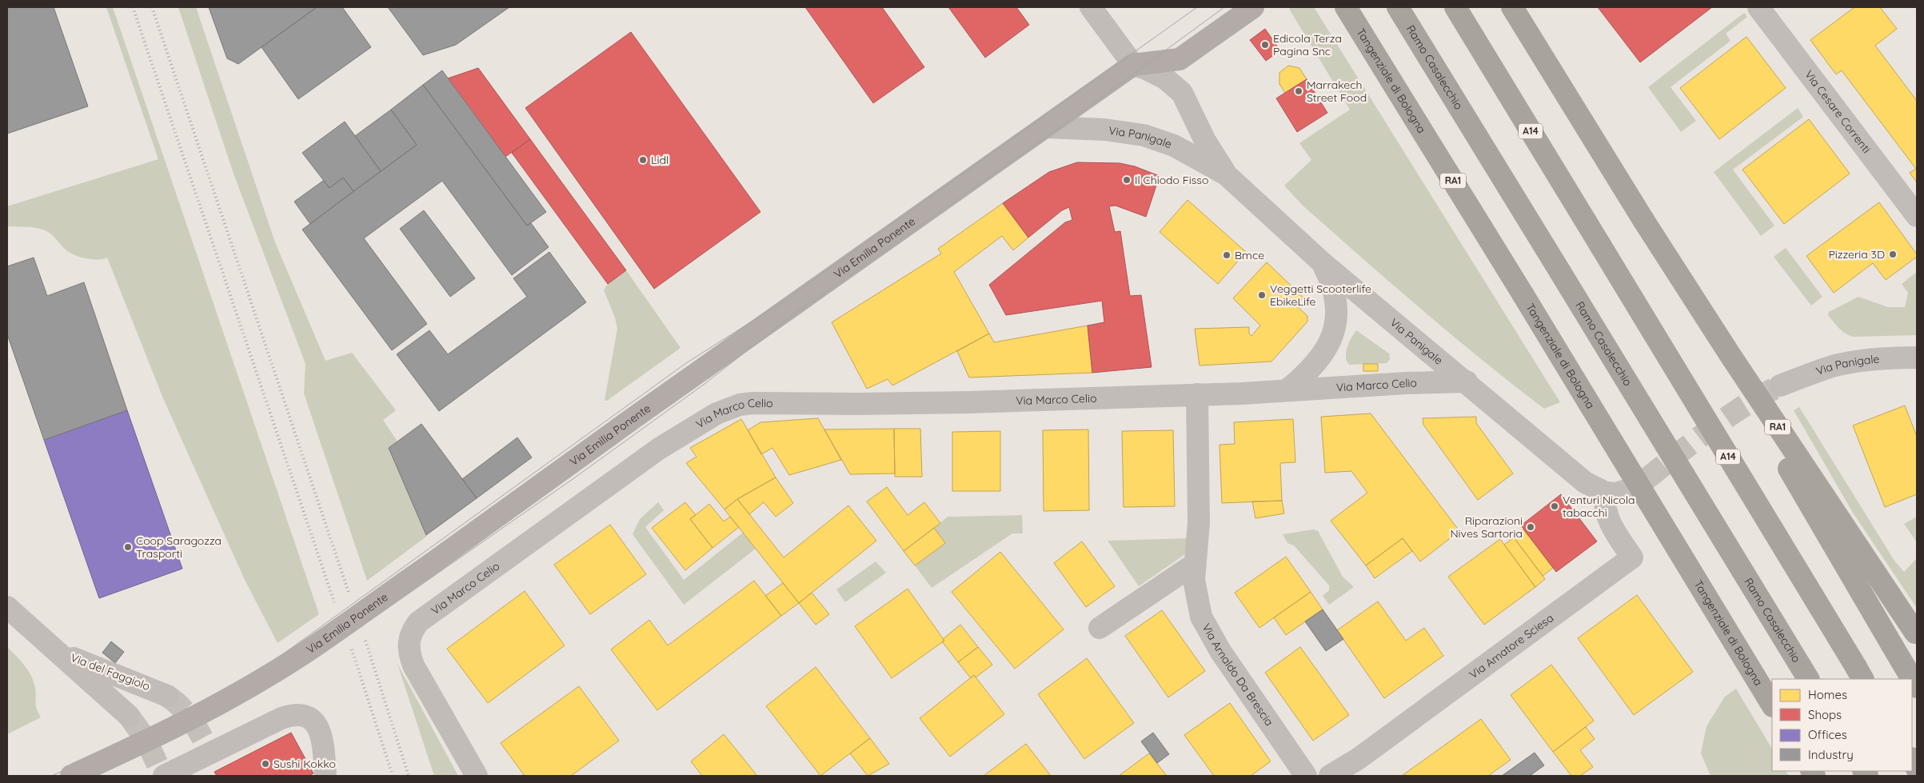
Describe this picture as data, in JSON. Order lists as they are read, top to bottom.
{
  "streets": {
    "highway": [
      "Ramo Casalecchio",
      "Tangenziale di Bologna",
      "A14",
      "RA1"
    ],
    "main road": ["Via Emilia Ponente"],
    "street": [
      "Via Cesare Correnti",
      "Via Panigale",
      "Via Marco Celio",
      "Via Amatore Sciesa",
      "Via del Faggiolo",
      "Via Arnaldo Da Brescia"
    ]
  },
  "crossings": [
    ["Via Panigale", "Via Emilia Ponente"],
    ["Via Panigale", "Via Marco Celio"],
    ["Via Panigale", "Via Amatore Sciesa"],
    ["Via Marco Celio", "Via Arnaldo Da Brescia"]
  ],
  "places": [
    "Edicola Terza Pagina Snc",
    "Marrakech Street Food",
    "Lidl",
    "Il Chiodo Fisso",
    "Pizzeria 3D",
    "Bmce",
    "Veggetti Scooterlife EbikeLife",
    "Venturi Nicola tabacchi",
    "Riparazioni Nives Sartoria",
    "Coop Saragozza Trasporti",
    "Sushi Kokko"
  ],
  "legend": [
    "Homes",
    "Shops",
    "Offices",
    "Industry"
  ]
}
